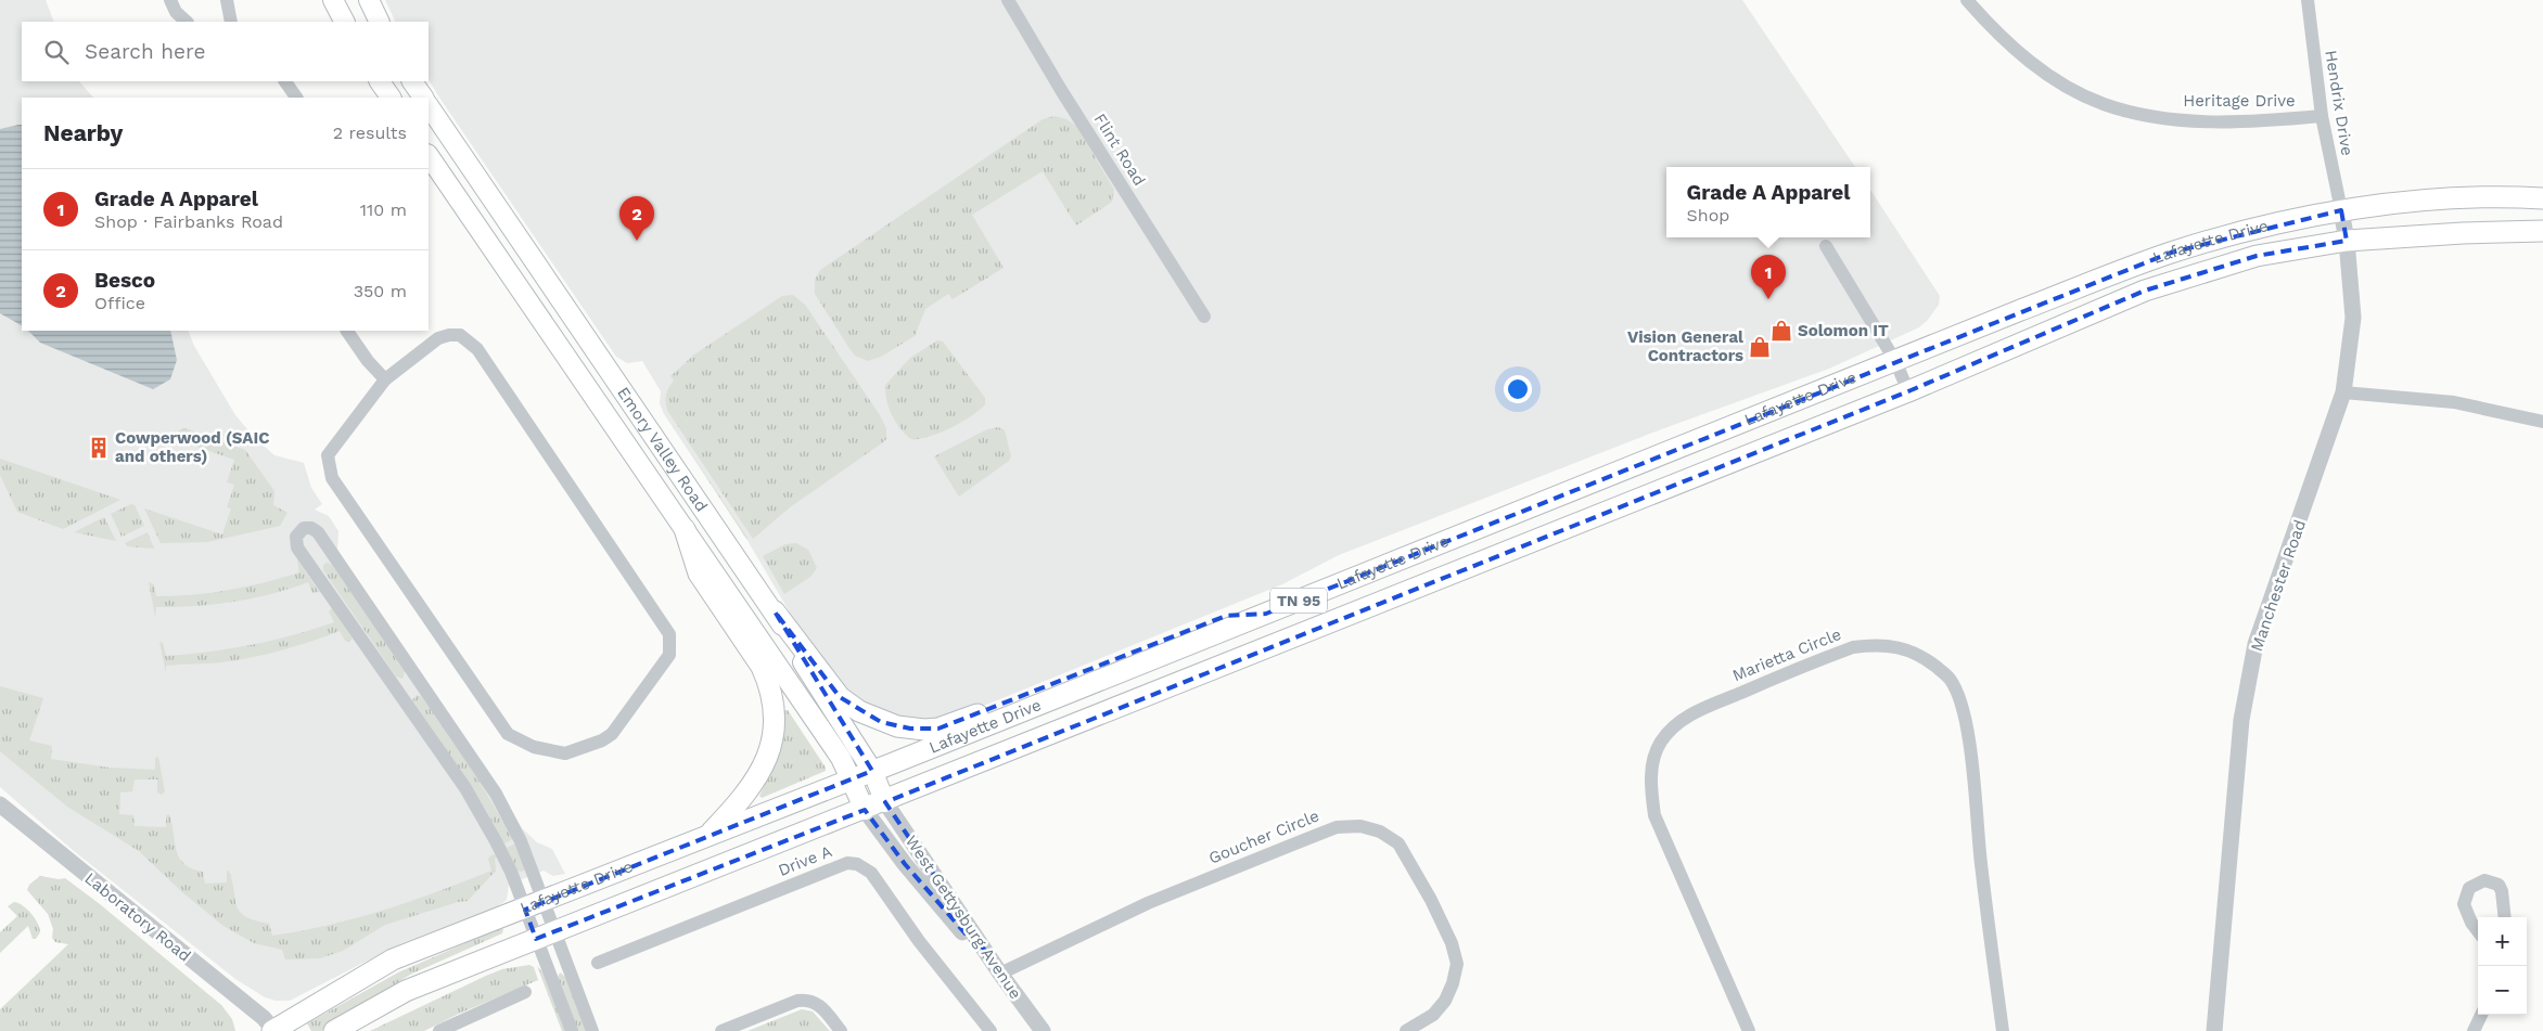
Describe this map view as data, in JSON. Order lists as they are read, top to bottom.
{
  "streets": {
    "main road": ["Lafayette Drive", "Emory Valley Road", "TN 95"],
    "street": [
      "Heritage Drive",
      "Hendrix Drive",
      "Flint Road",
      "Manchester Road",
      "Marietta Circle",
      "Goucher Circle",
      "Drive A",
      "Laboratory Road",
      "West Gettysburg Avenue"
    ]
  },
  "crossings": [
    ["Heritage Drive", "Hendrix Drive"],
    ["Hendrix Drive", "Lafayette Drive"],
    ["Hendrix Drive", "Manchester Road"],
    ["Lafayette Drive", "Emory Valley Road"],
    ["Lafayette Drive", "Manchester Road"],
    ["Lafayette Drive", "Laboratory Road"],
    ["Lafayette Drive", "West Gettysburg Avenue"],
    ["Emory Valley Road", "West Gettysburg Avenue"],
    ["Goucher Circle", "West Gettysburg Avenue"]
  ],
  "places": {
    "shop": ["Solomon IT", "Vision General Contractors"],
    "building": ["Cowperwood (SAIC and others)"]
  },
  "page": {
    "search": "Search here",
    "heading": ["Nearby", "2 results"],
    "popup": ["Grade A Apparel", "Shop"],
    "list": [
      {
        "mark": "1",
        "name": "Grade A Apparel",
        "note": "Shop · Fairbanks Road",
        "value": "110 m"
      },
      {
        "mark": "2",
        "name": "Besco",
        "note": "Office",
        "value": "350 m"
      }
    ],
    "pins": ["2", "1"],
    "map_buttons": ["+", "−"]
  }
}
